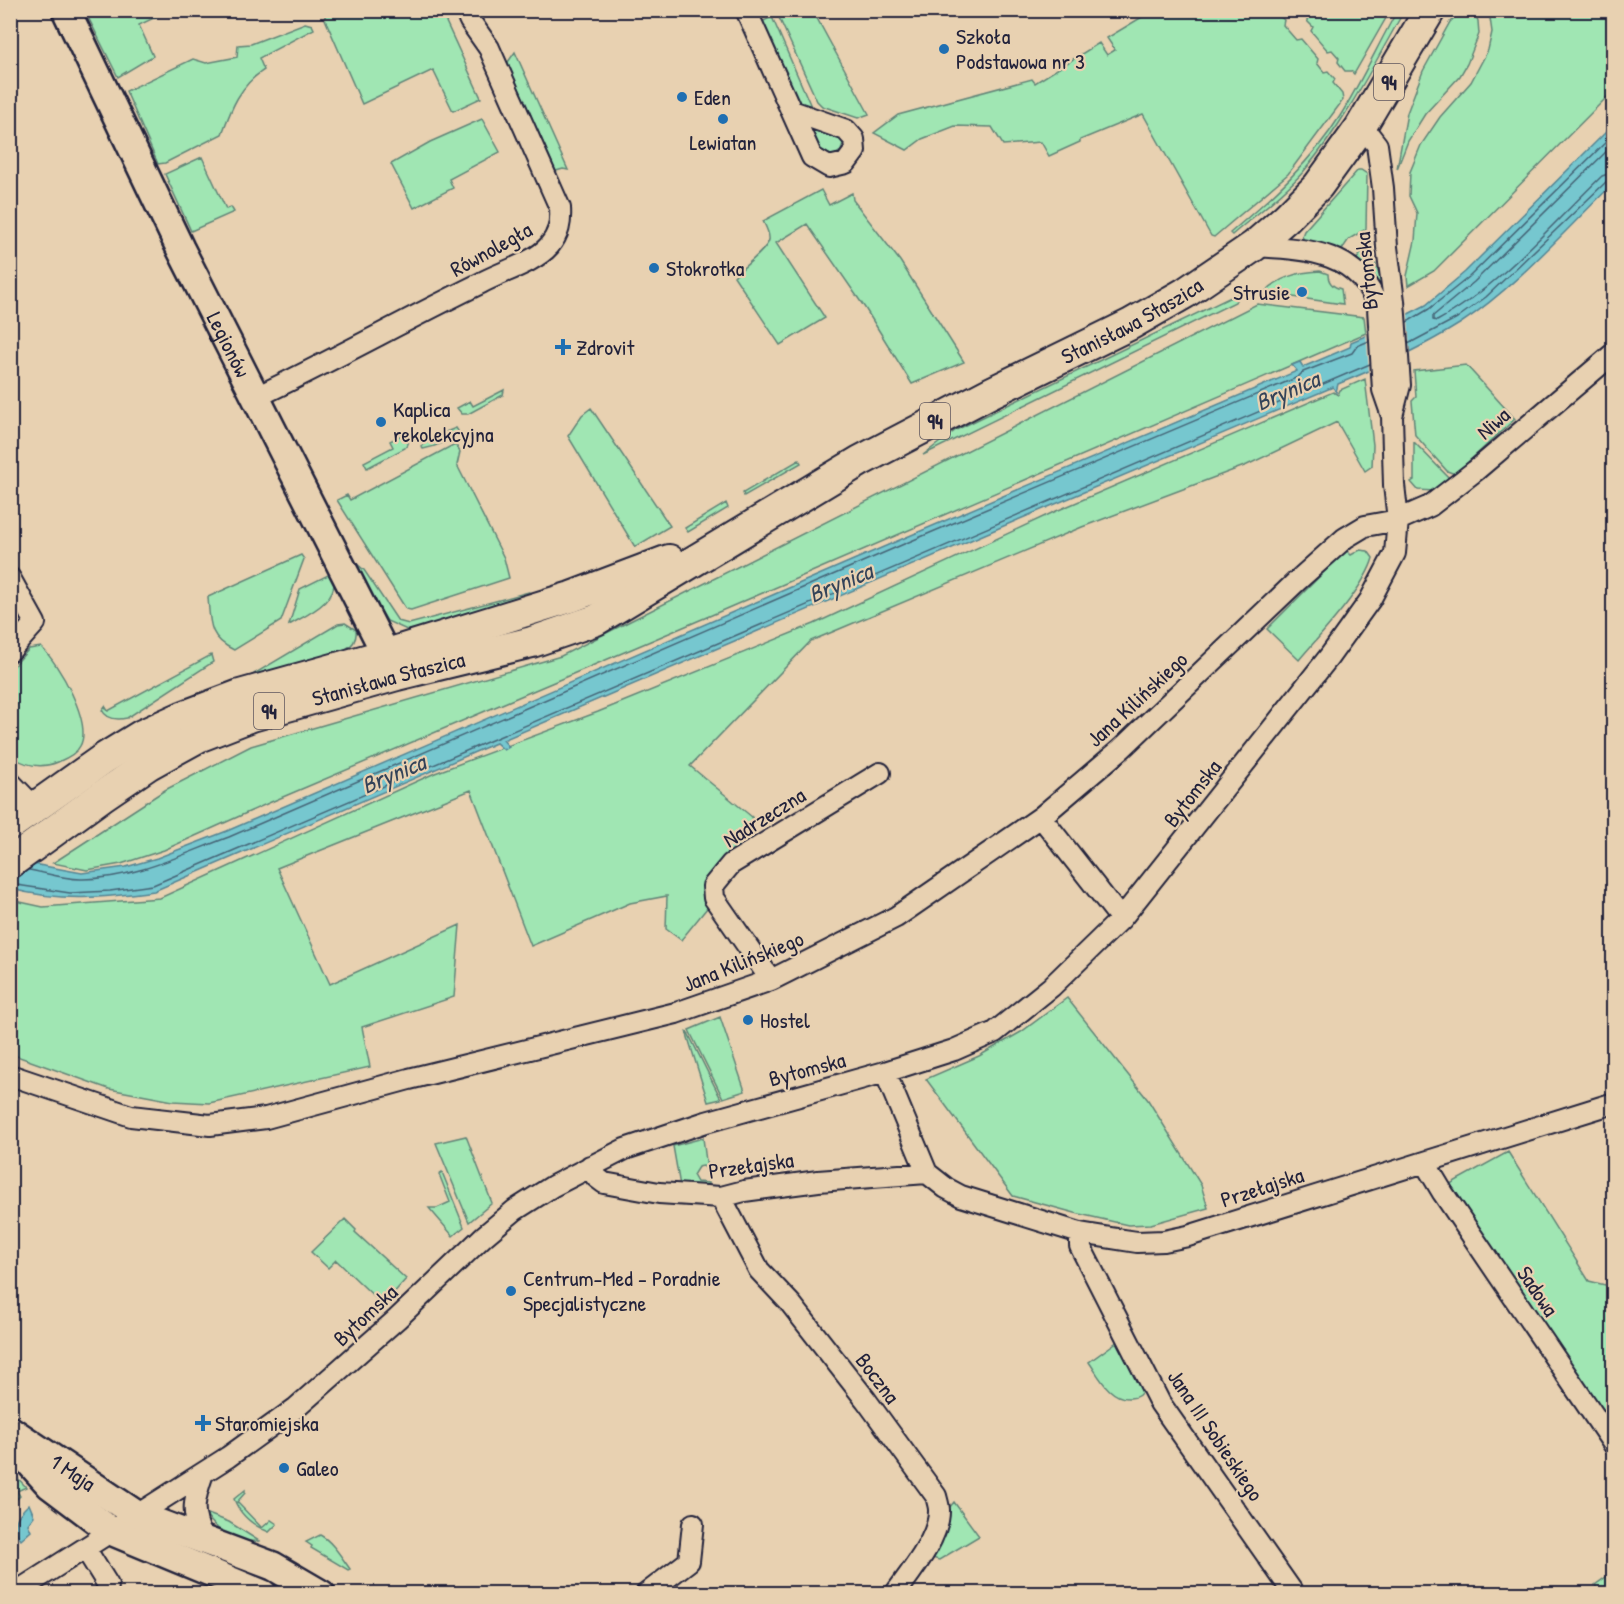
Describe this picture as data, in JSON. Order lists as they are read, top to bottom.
{
  "streets": {
    "main road": ["94", "Stanisława Staszica"],
    "street": [
      "Równoległa",
      "Bytomska",
      "Legionów",
      "Niwa",
      "Jana Kilińskiego",
      "Nadrzeczna",
      "Przełajska",
      "Sadowa",
      "Boczna",
      "Jana III Sobieskiego",
      "1 Maja"
    ]
  },
  "crossings": [
    ["Równoległa", "Legionów"],
    ["Bytomska", "Stanisława Staszica"],
    ["Bytomska", "Niwa"],
    ["Bytomska", "Jana Kilińskiego"],
    ["Bytomska", "Przełajska"],
    ["Bytomska", "1 Maja"],
    ["Stanisława Staszica", "Legionów"],
    ["Niwa", "Jana Kilińskiego"],
    ["Jana Kilińskiego", "Nadrzeczna"],
    ["Przełajska", "Sadowa"],
    ["Przełajska", "Boczna"],
    ["Przełajska", "Jana III Sobieskiego"]
  ],
  "water": ["Brynica"],
  "places": {
    "other": [
      "Szkoła Podstawowa nr 3",
      "Eden",
      "Lewiatan",
      "Stokrotka",
      "Strusie",
      "Kaplica rekolekcyjna",
      "Hostel",
      "Centrum-Med - Poradnie Specjalistyczne",
      "Galeo"
    ],
    "health": ["Zdrovit", "Staromiejska"]
  }
}
